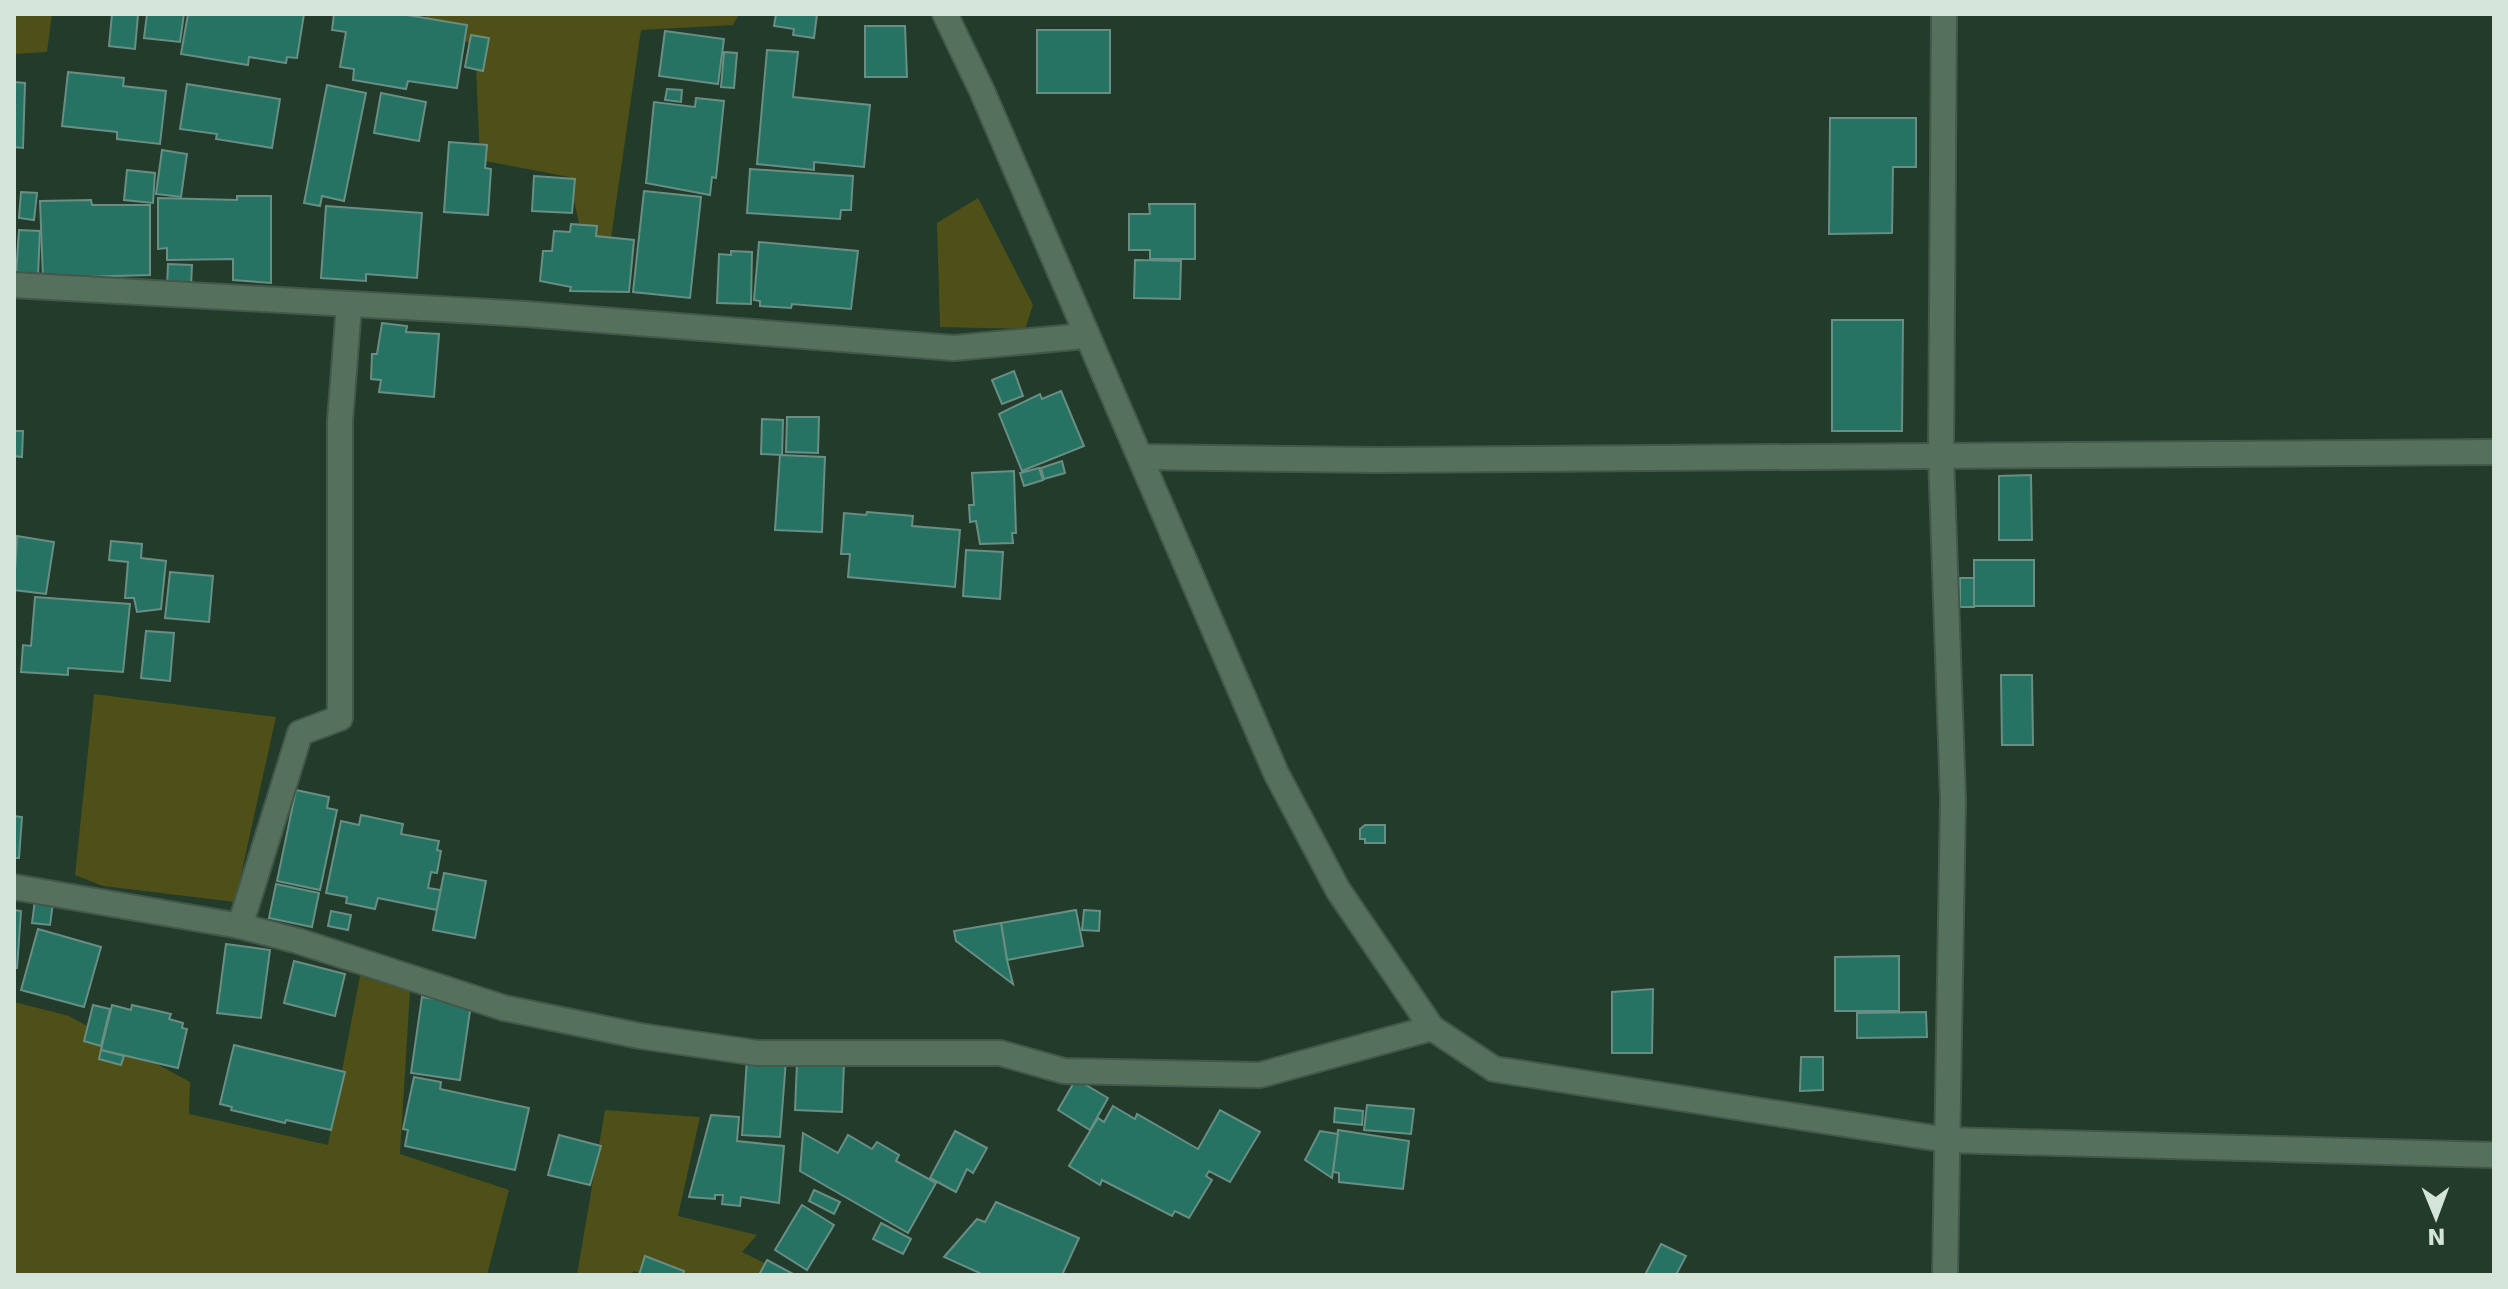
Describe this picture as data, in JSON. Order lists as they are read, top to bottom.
{
  "north": "bottom"
}
